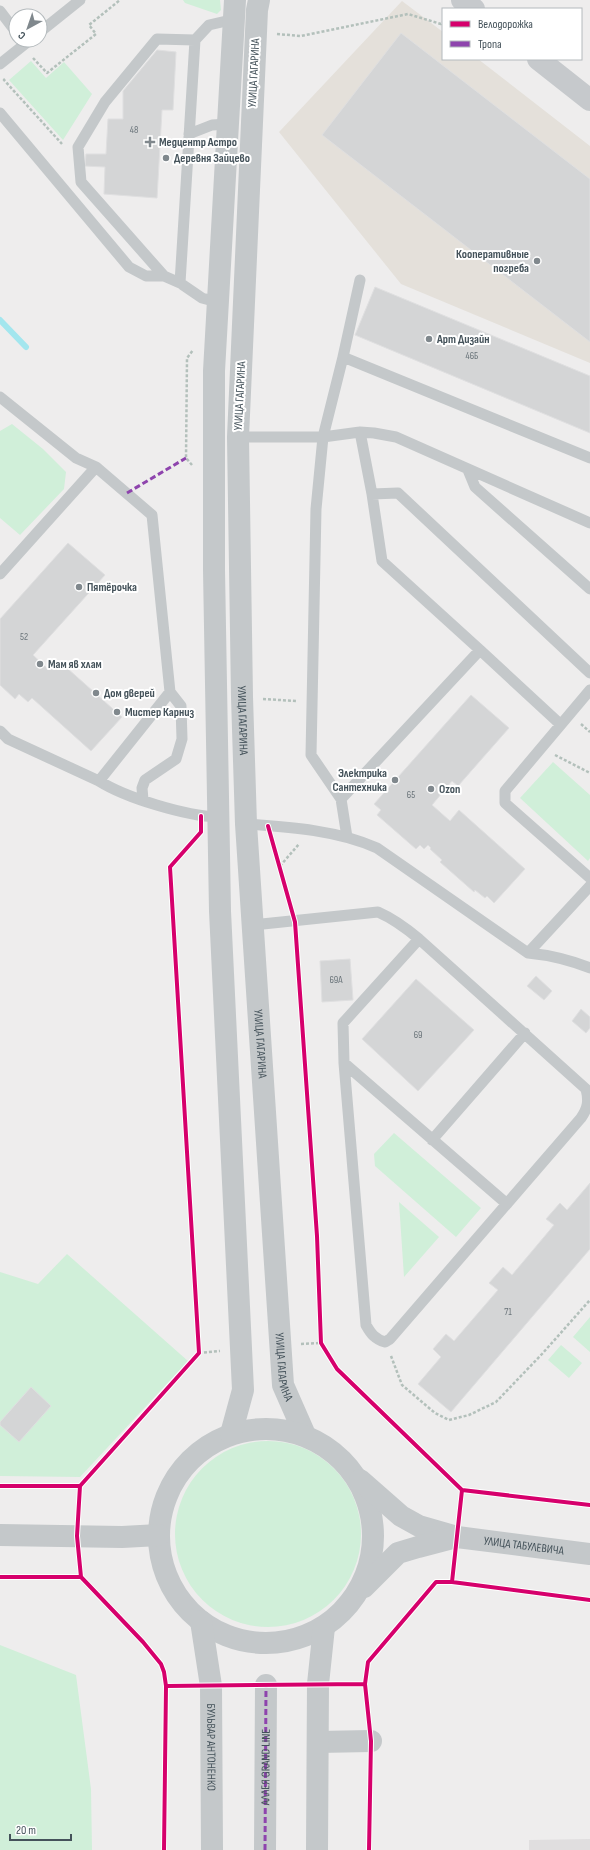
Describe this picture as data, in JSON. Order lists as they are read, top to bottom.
{
  "streets": {
    "street": [
      "УЛИЦА ГАГАРИНА",
      "УЛИЦА ТАБУЛЕВИЧА",
      "БУЛЬВАР АНТОНЕНКО",
      "АЛЛЕЯ GRAND LINE"
    ]
  },
  "places": {
    "health": ["Медцентр Астро"],
    "other": [
      "Деревня Зайцево",
      "Кооперативные погреба",
      "Арт Дизайн",
      "Пятёрочка",
      "Мам яв хлам",
      "Дом дверей",
      "Мистер Карниз",
      "Электрика Сантехника",
      "Ozon"
    ]
  },
  "house_numbers": [
    "48",
    "46Б",
    "52",
    "65",
    "69А",
    "69",
    "71"
  ],
  "legend": ["Велодорожка", "Тропа"],
  "scale_bar": "20 m",
  "north": "bottom left"
}
